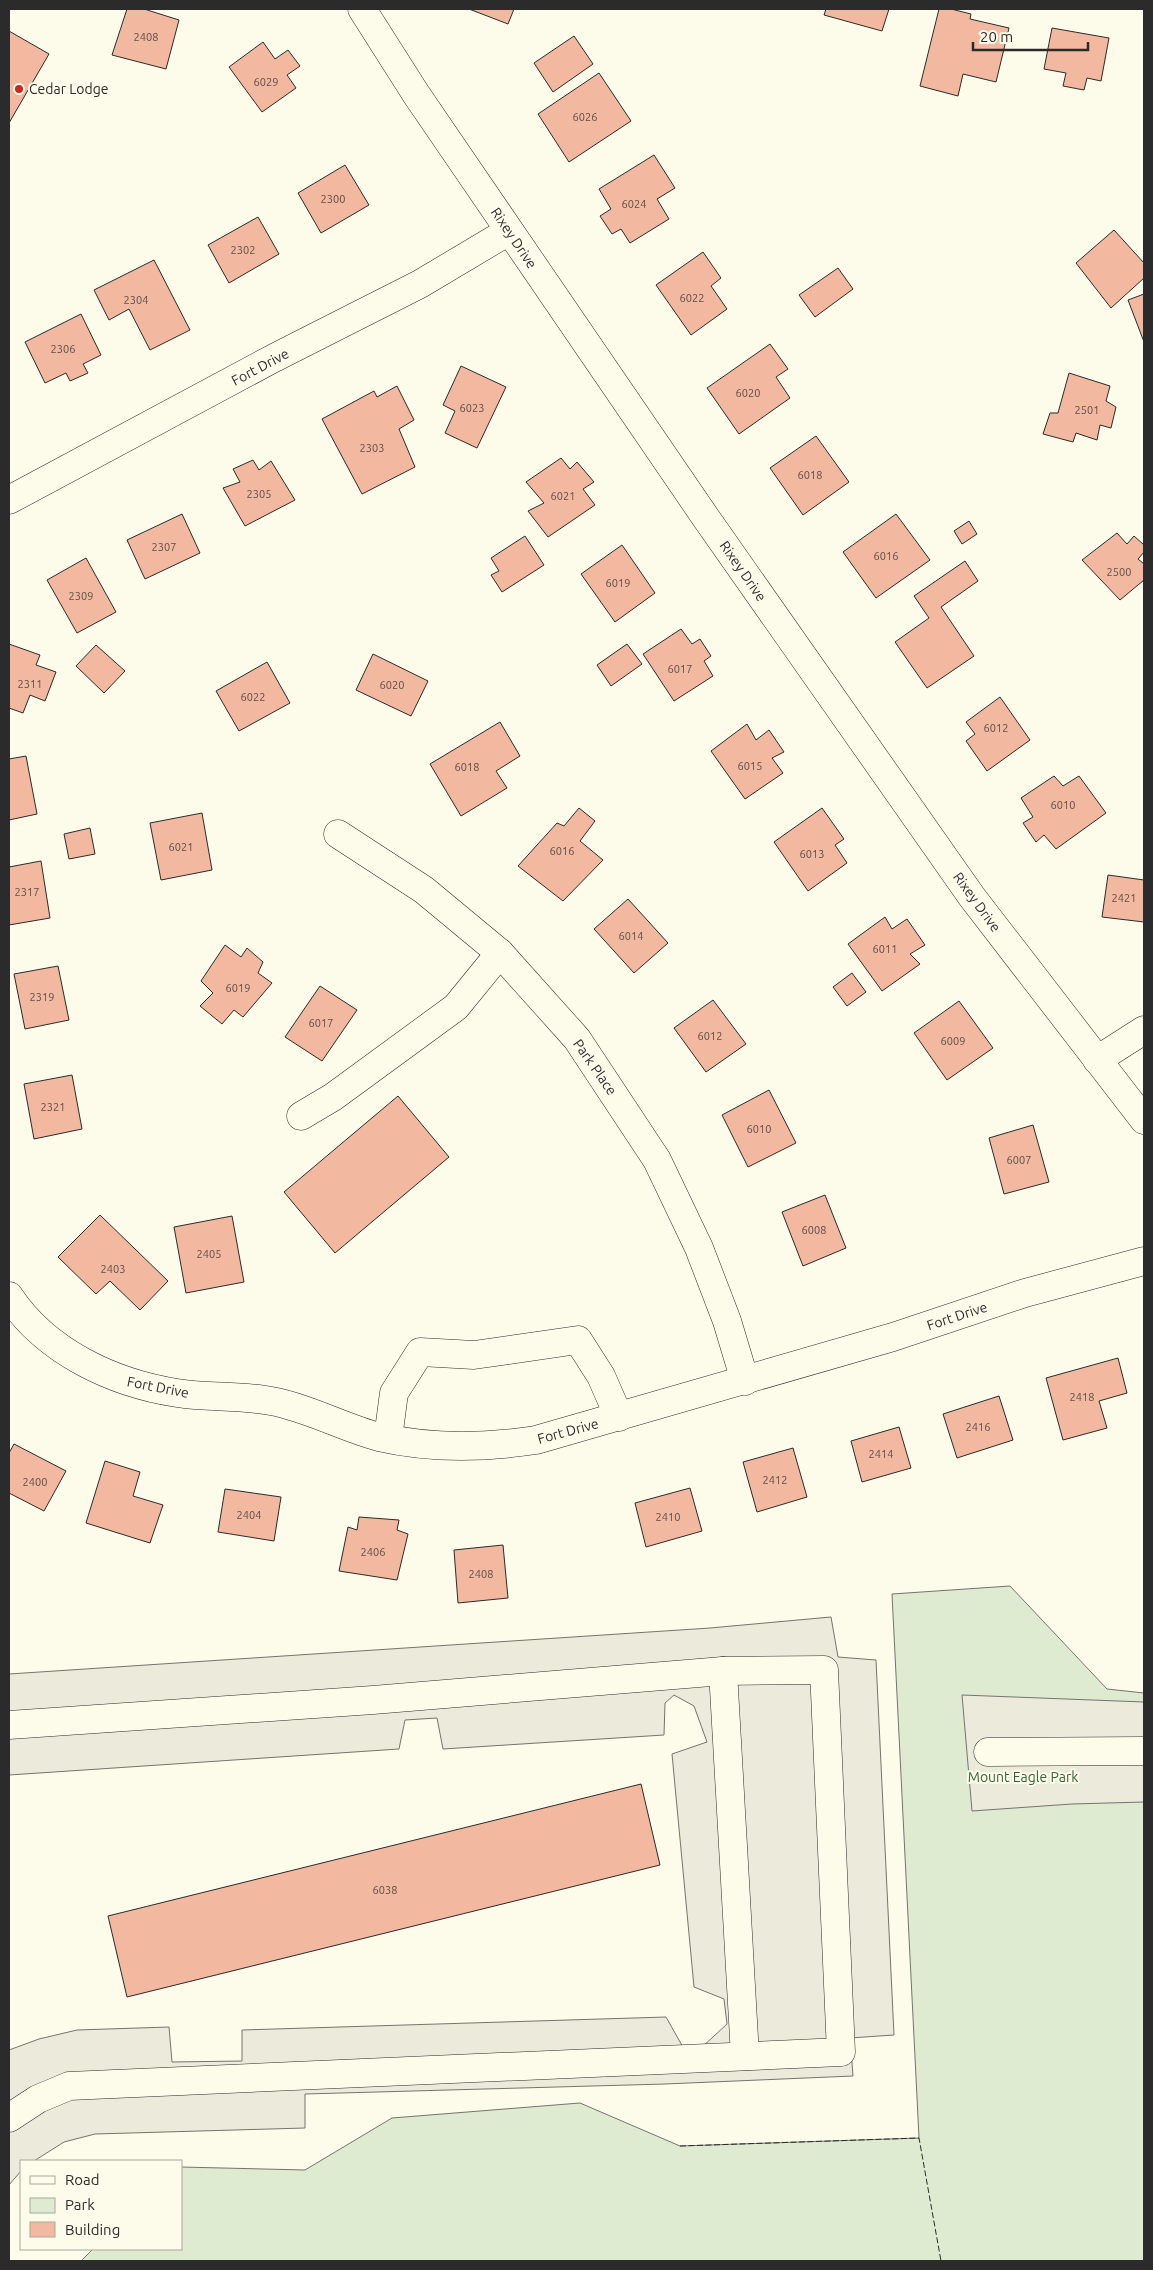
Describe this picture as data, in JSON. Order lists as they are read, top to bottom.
{
  "streets": {
    "street": ["Rixey Drive", "Fort Drive", "Park Place"]
  },
  "crossings": [
    ["Rixey Drive", "Fort Drive"],
    ["Fort Drive", "Park Place"]
  ],
  "parks": ["Mount Eagle Park"],
  "places": ["Cedar Lodge"],
  "house_numbers": [
    "2408",
    "6029",
    "6026",
    "2300",
    "6024",
    "2302",
    "6022",
    "2304",
    "2306",
    "6020",
    "6023",
    "2501",
    "2303",
    "6018",
    "2305",
    "6021",
    "2307",
    "6016",
    "2500",
    "6019",
    "2309",
    "6017",
    "2311",
    "6020",
    "6022",
    "6012",
    "6015",
    "6018",
    "6010",
    "6021",
    "6016",
    "6013",
    "2317",
    "2421",
    "6014",
    "6011",
    "6019",
    "2319",
    "6017",
    "6012",
    "6009",
    "2321",
    "6010",
    "6007",
    "6008",
    "2405",
    "2403",
    "2418",
    "2416",
    "2414",
    "2412",
    "2400",
    "2404",
    "2410",
    "2406",
    "2408",
    "6038"
  ],
  "legend": ["Road", "Park", "Building"],
  "scale_bar": "20 m"
}
